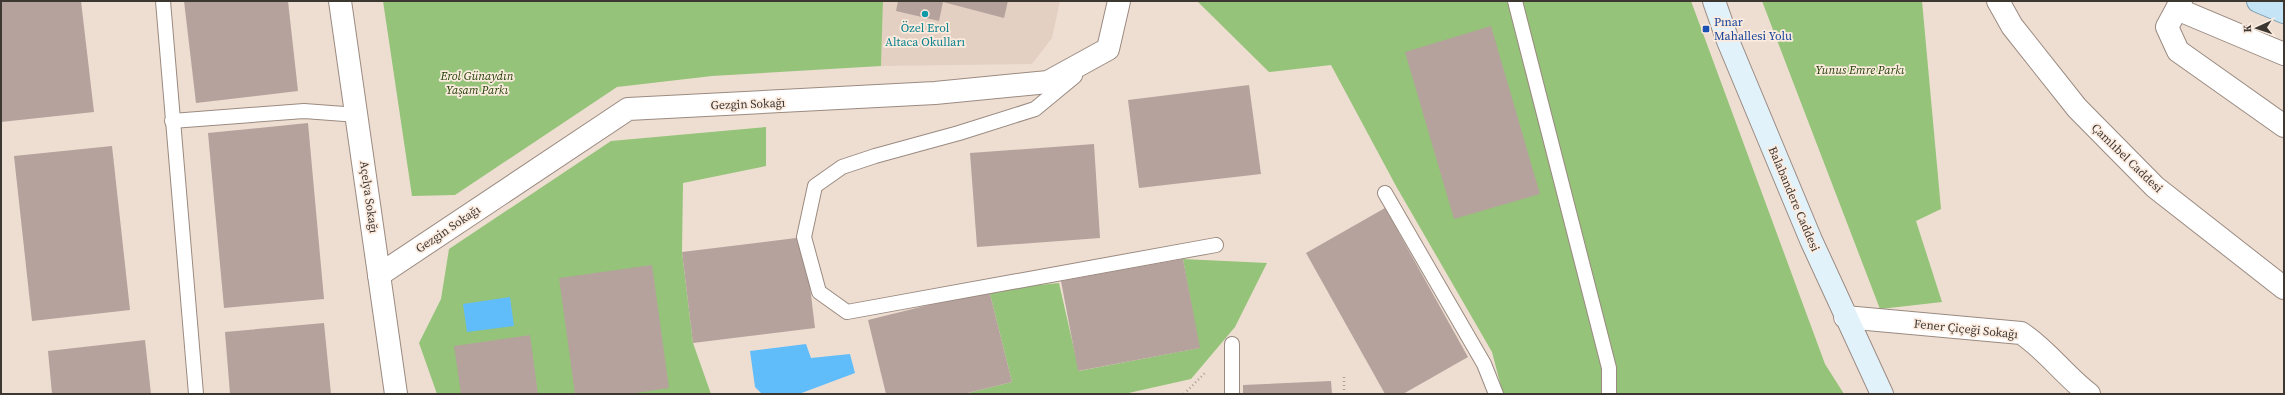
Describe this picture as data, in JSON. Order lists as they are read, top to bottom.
{
  "streets": {
    "main road": ["Balabandere Caddesi"],
    "street": [
      "Gezgin Sokağı",
      "Çamlıbel Caddesi",
      "Açelya Sokağı",
      "Fener Çiçeği Sokağı"
    ]
  },
  "crossings": [
    ["Gezgin Sokağı", "Açelya Sokağı"],
    ["Balabandere Caddesi", "Fener Çiçeği Sokağı"]
  ],
  "parks": ["Yunus Emre Parkı", "Erol Günaydın Yaşam Parkı"],
  "places": {
    "other": ["Özel Erol Altaca Okulları"],
    "transit": ["Pınar Mahallesi Yolu"]
  },
  "north": "left"
}
